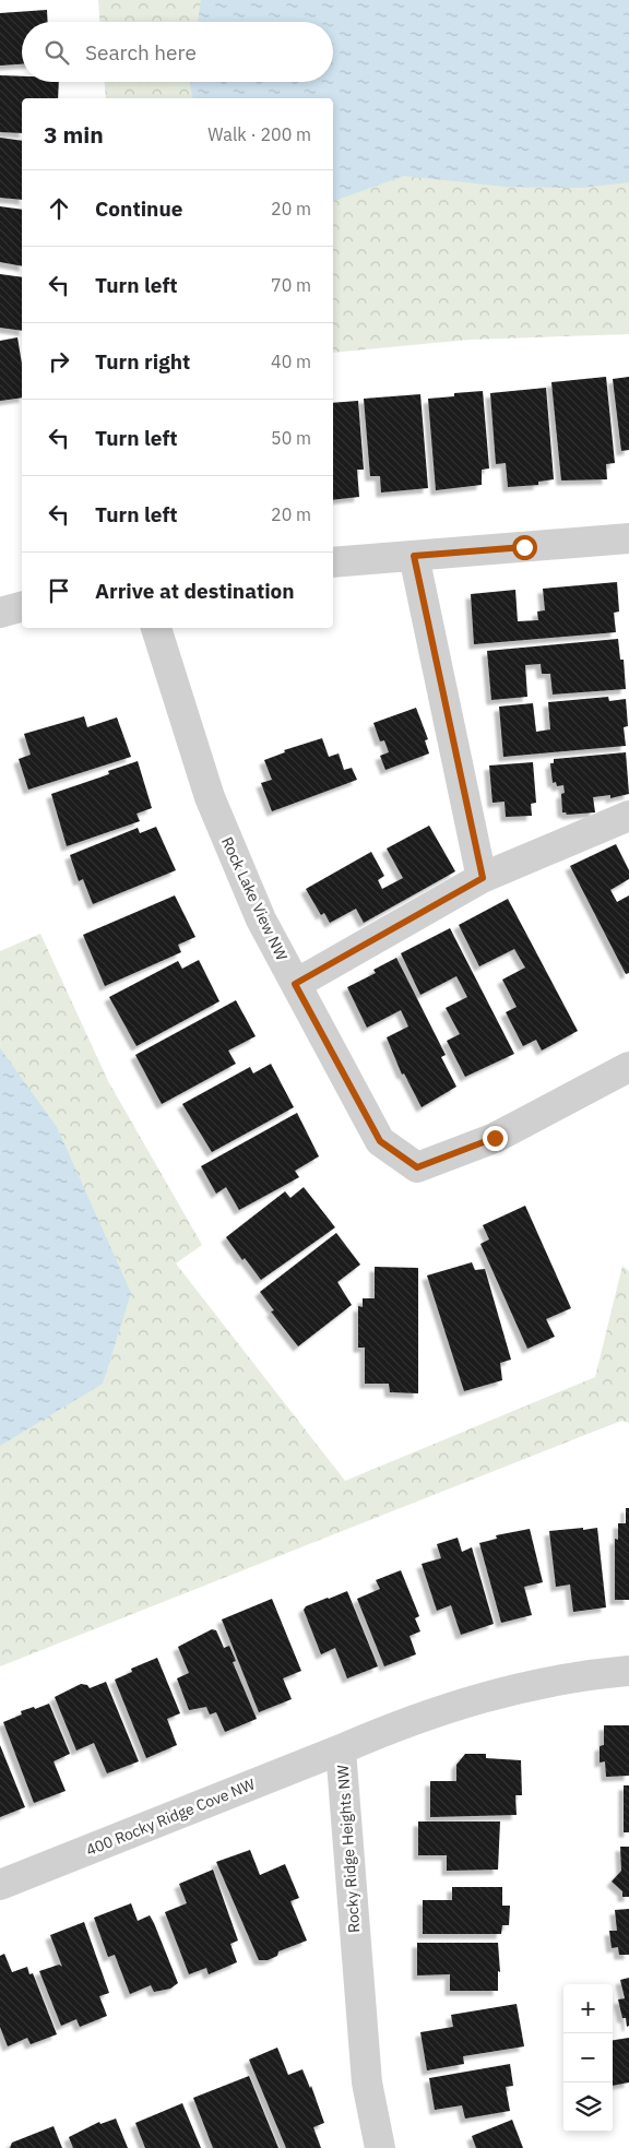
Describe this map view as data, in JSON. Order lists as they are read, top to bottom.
{
  "streets": {
    "street": ["Rock Lake View NW", "400 Rocky Ridge Cove NW", "Rocky Ridge Heights NW"]
  },
  "crossings": [
    ["400 Rocky Ridge Cove NW", "Rocky Ridge Heights NW"]
  ],
  "page": {
    "search": "Search here",
    "heading": ["3 min", "Walk · 200 m"],
    "list": [
      ["Continue", "20 m"],
      ["Turn left", "70 m"],
      ["Turn right", "40 m"],
      ["Turn left", "50 m"],
      ["Turn left", "20 m"],
      "Arrive at destination"
    ],
    "map_buttons": ["+", "−"]
  }
}
